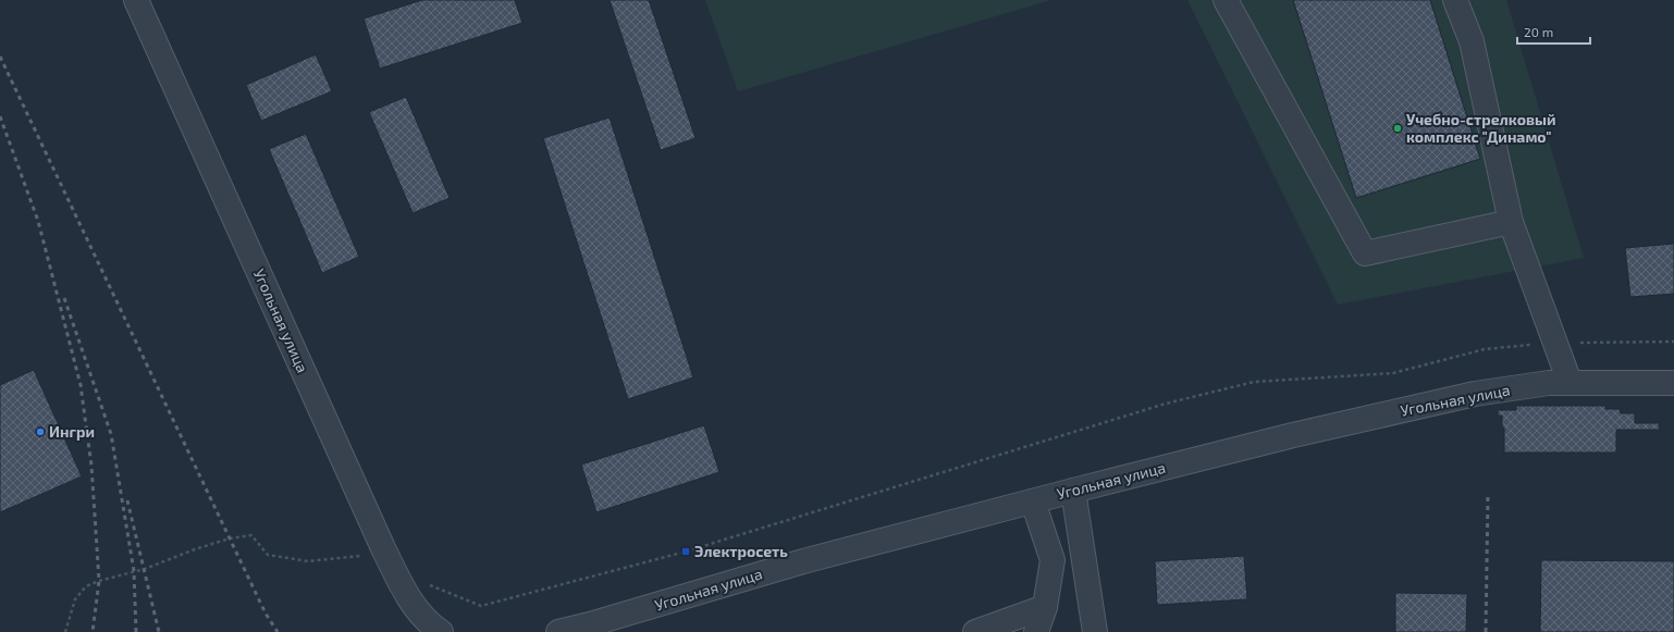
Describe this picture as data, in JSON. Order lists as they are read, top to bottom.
{
  "streets": {
    "street": ["Угольная улица"]
  },
  "places": {
    "other": ["Учебно-стрелковый комплекс \"Динамо\"", "Ингри"],
    "transit": ["Электросеть"]
  },
  "scale_bar": "20 m"
}
